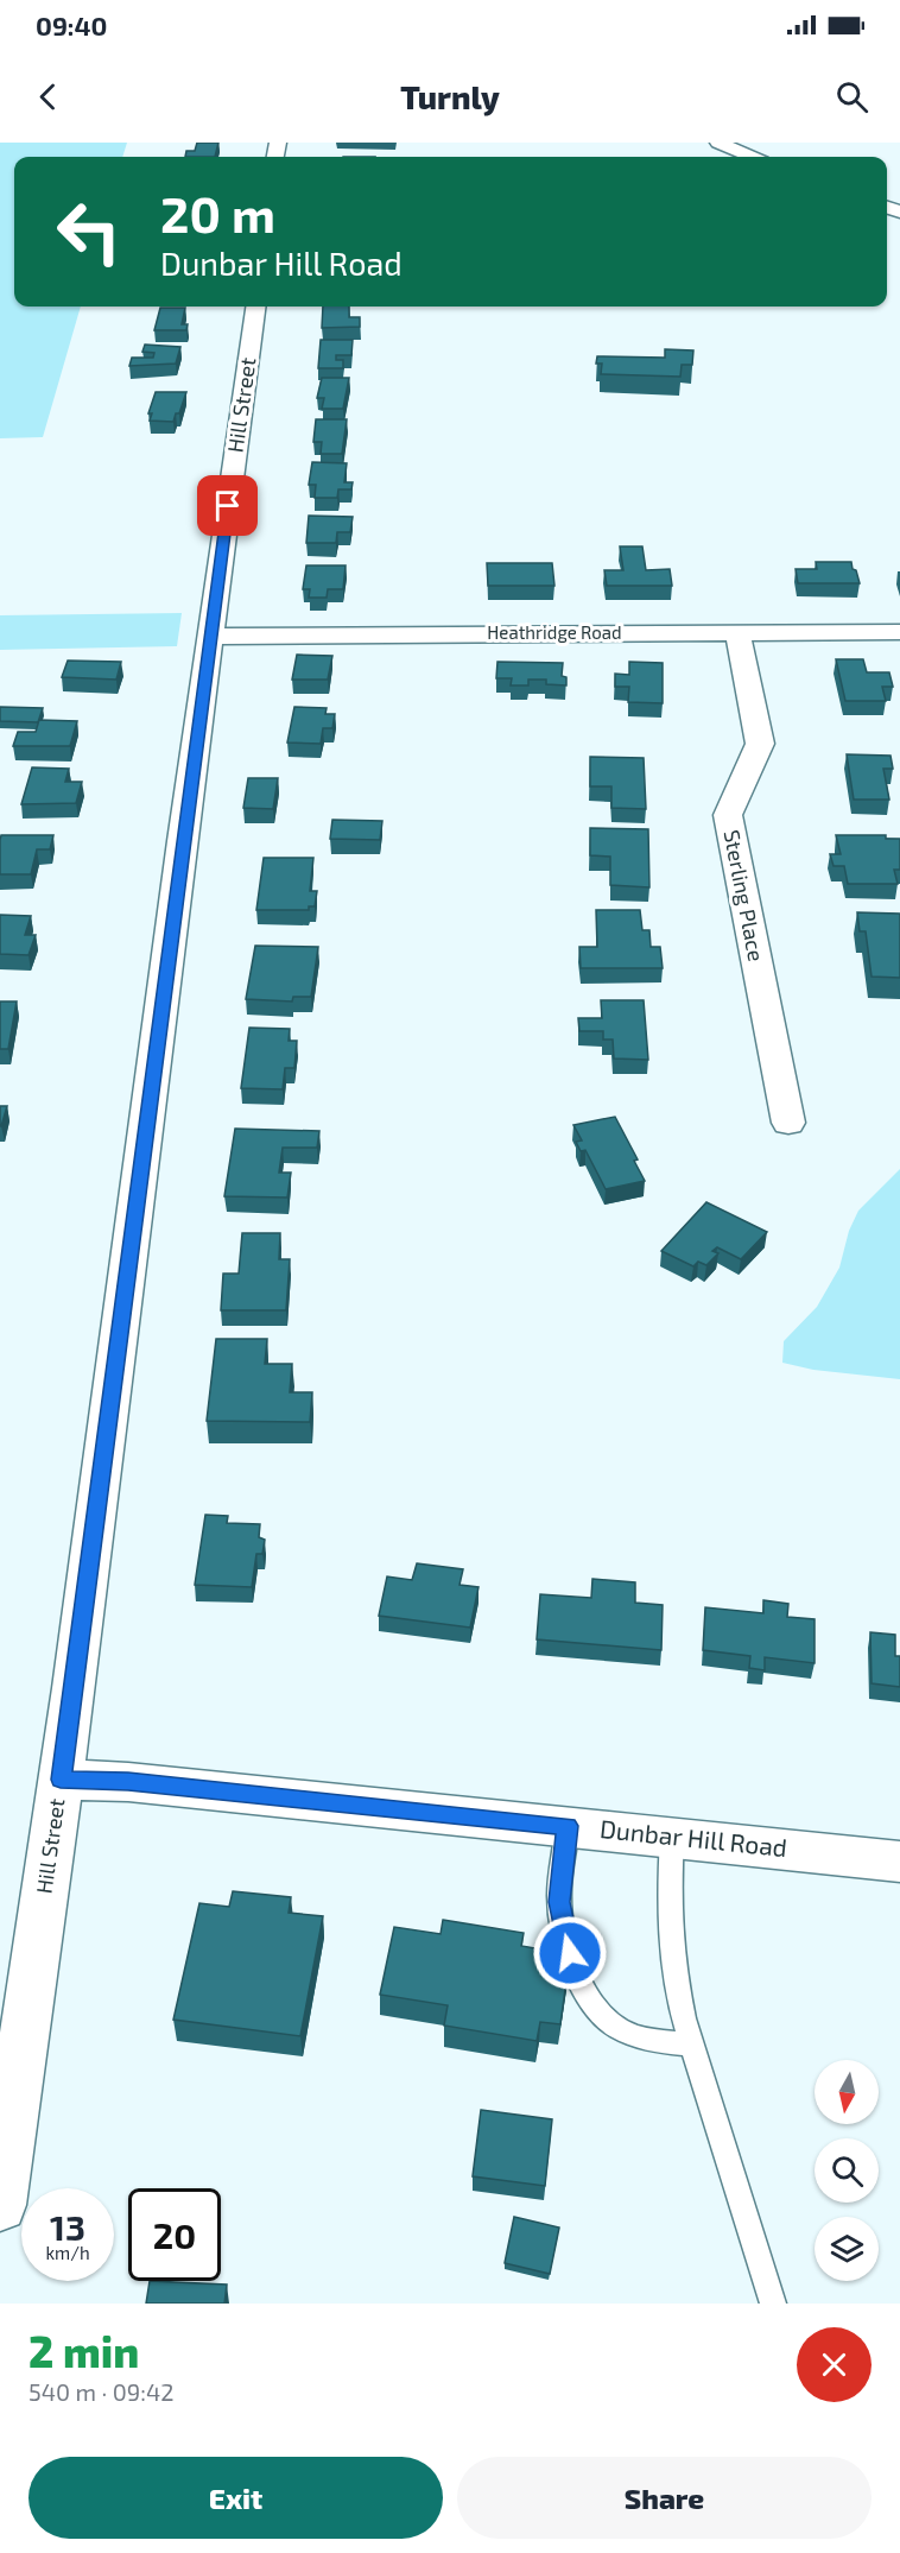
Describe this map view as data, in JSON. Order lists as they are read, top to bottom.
{
  "streets": {
    "street": [
      "Hill Street",
      "Heathridge Road",
      "Sterling Place",
      "Dunbar Hill Road"
    ]
  },
  "crossings": [
    ["Hill Street", "Heathridge Road"],
    ["Hill Street", "Dunbar Hill Road"],
    ["Heathridge Road", "Sterling Place"]
  ],
  "north": "bottom",
  "page": {
    "status": "09:40",
    "header": "Turnly",
    "turn": ["20 m", "Dunbar Hill Road"],
    "speed": "13 km/h",
    "limit": "20",
    "heading": ["2 min", "540 m · 09:42"],
    "buttons": ["Exit", "Share"]
  }
}
